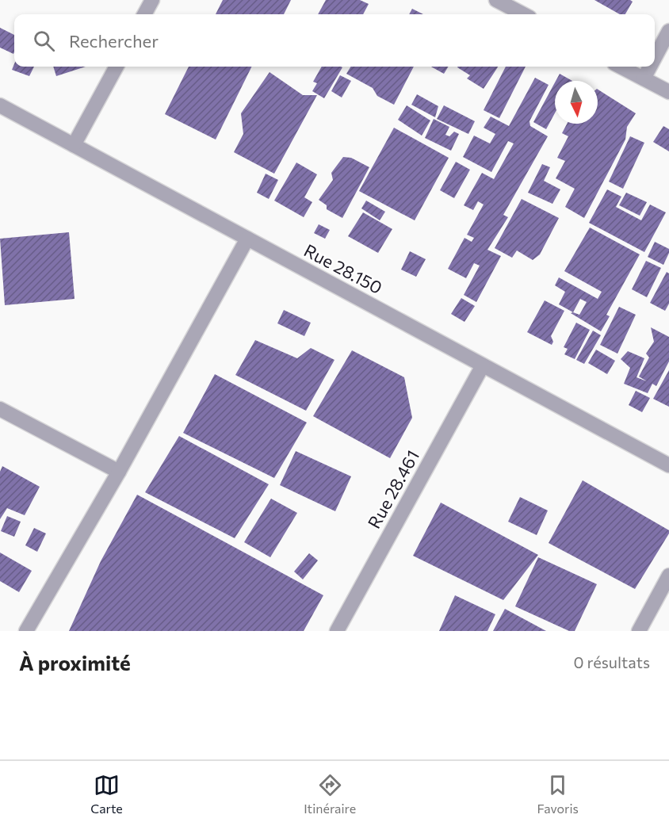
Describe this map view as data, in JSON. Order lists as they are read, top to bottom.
{
  "streets": {
    "street": ["Rue 28.150", "Rue 28.461"]
  },
  "crossings": [
    ["Rue 28.150", "Rue 28.461"]
  ],
  "north": "bottom",
  "page": {
    "search": "Rechercher",
    "heading": ["À proximité", "0 résultats"],
    "nav": ["Carte", "Itinéraire", "Favoris"]
  }
}
